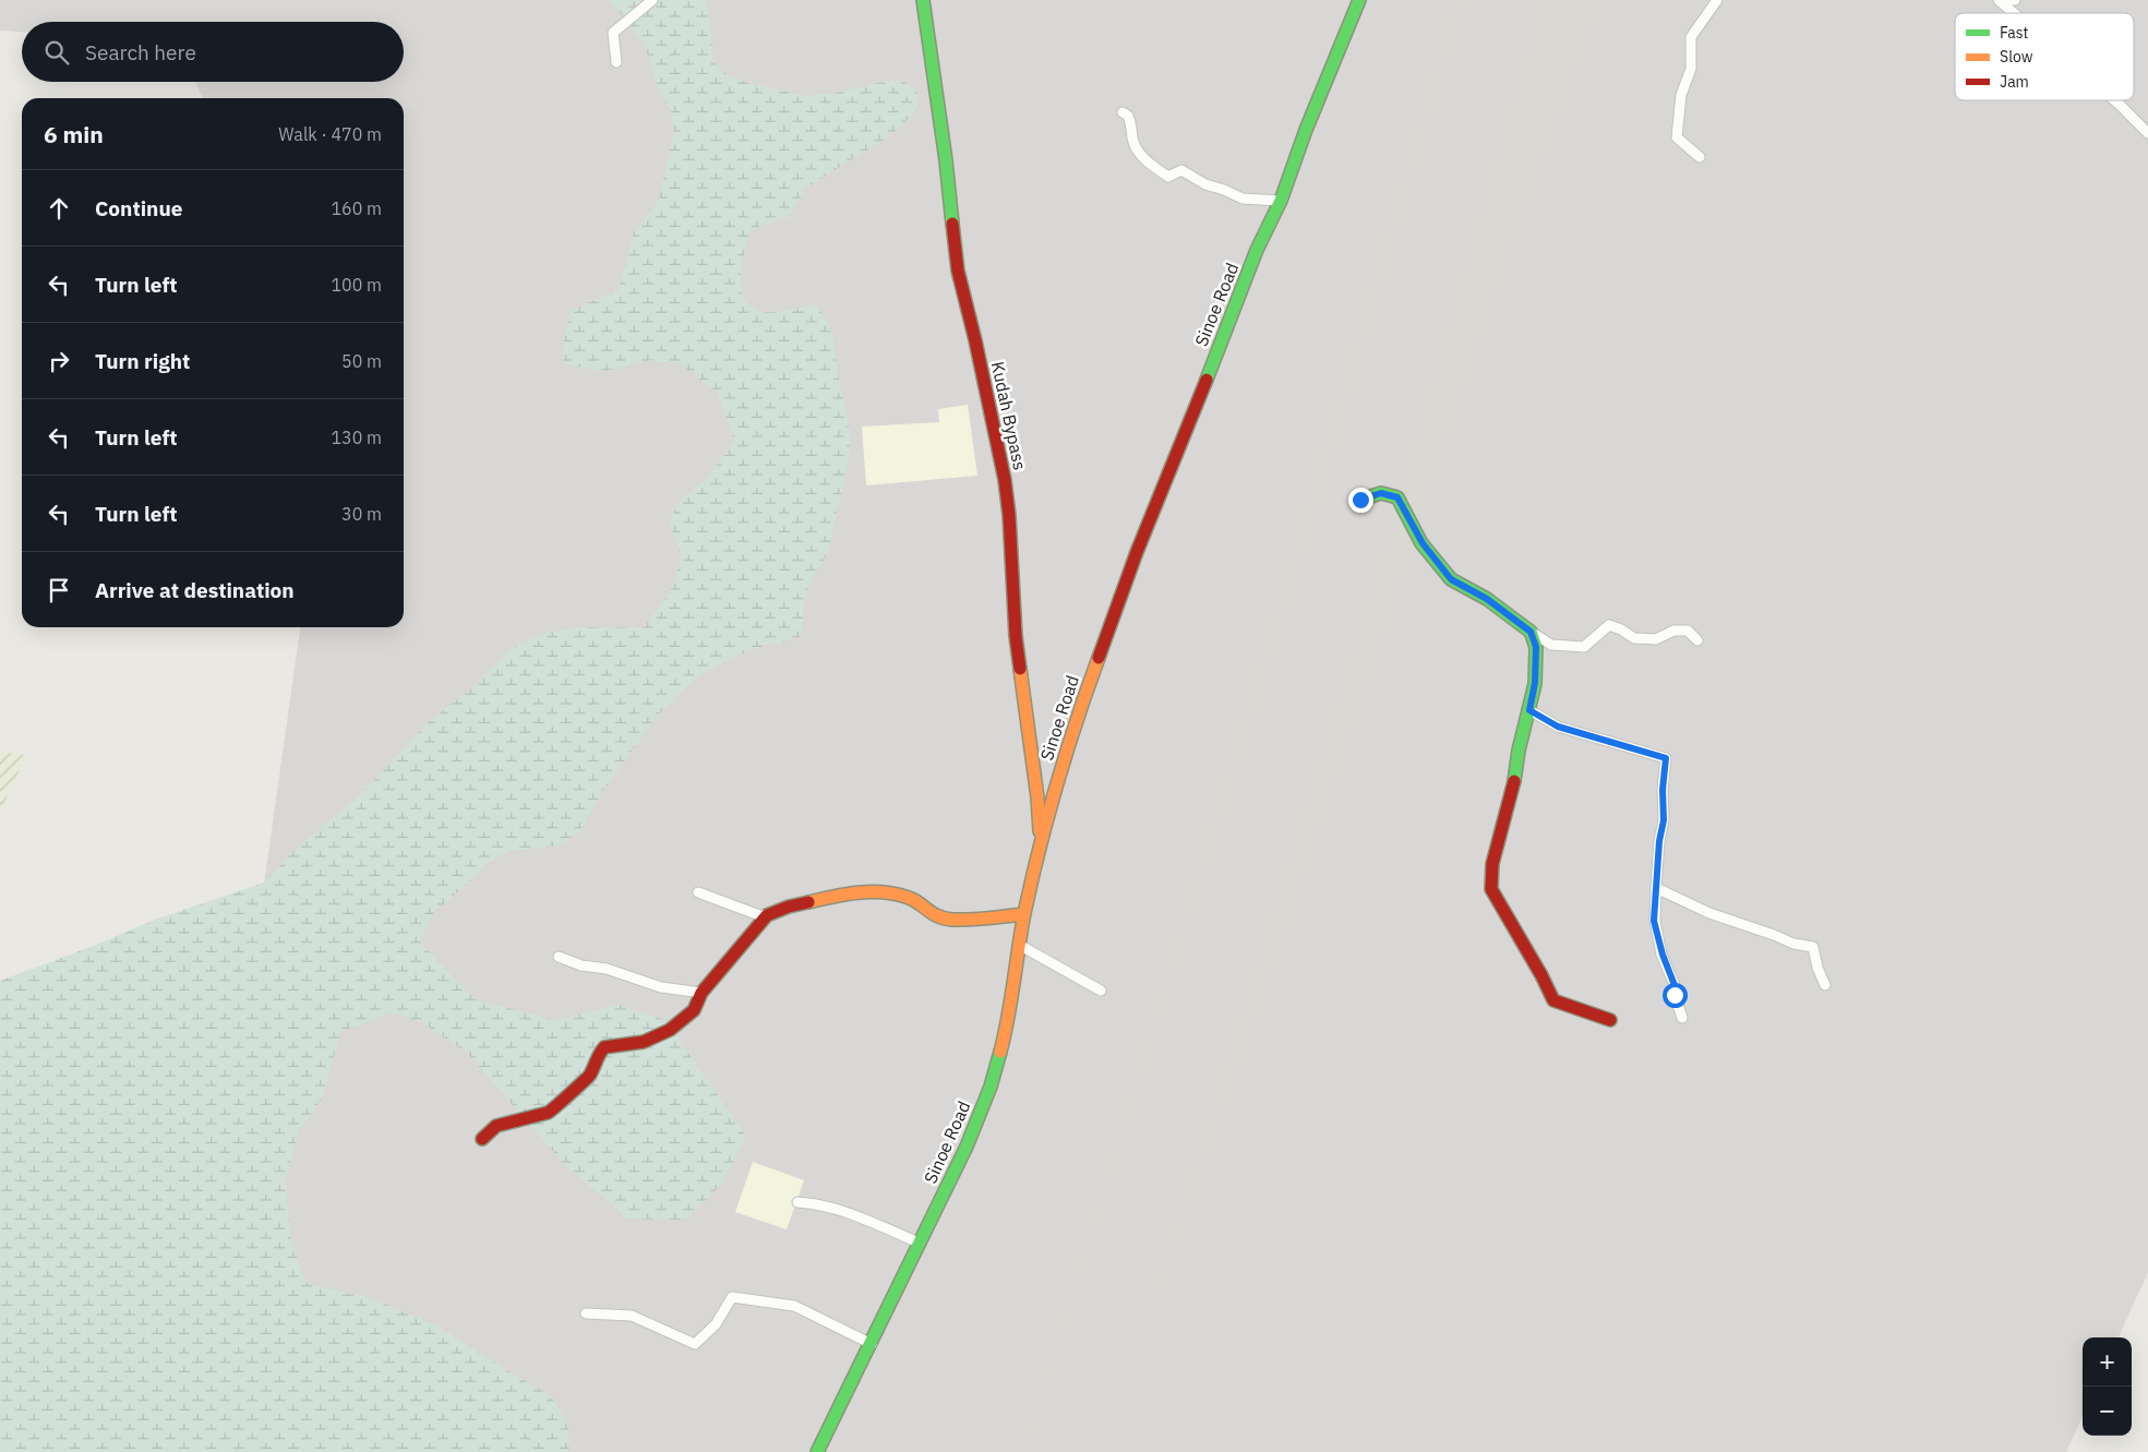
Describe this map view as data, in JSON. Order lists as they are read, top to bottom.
{
  "streets": {
    "main road": ["Sinoe Road", "Kudah Bypass"]
  },
  "crossings": [
    ["Sinoe Road", "Kudah Bypass"]
  ],
  "legend": ["Fast", "Slow", "Jam"],
  "page": {
    "search": "Search here",
    "heading": ["6 min", "Walk · 470 m"],
    "list": [
      ["Continue", "160 m"],
      ["Turn left", "100 m"],
      ["Turn right", "50 m"],
      ["Turn left", "130 m"],
      ["Turn left", "30 m"],
      "Arrive at destination"
    ],
    "map_buttons": ["+", "−"]
  }
}
